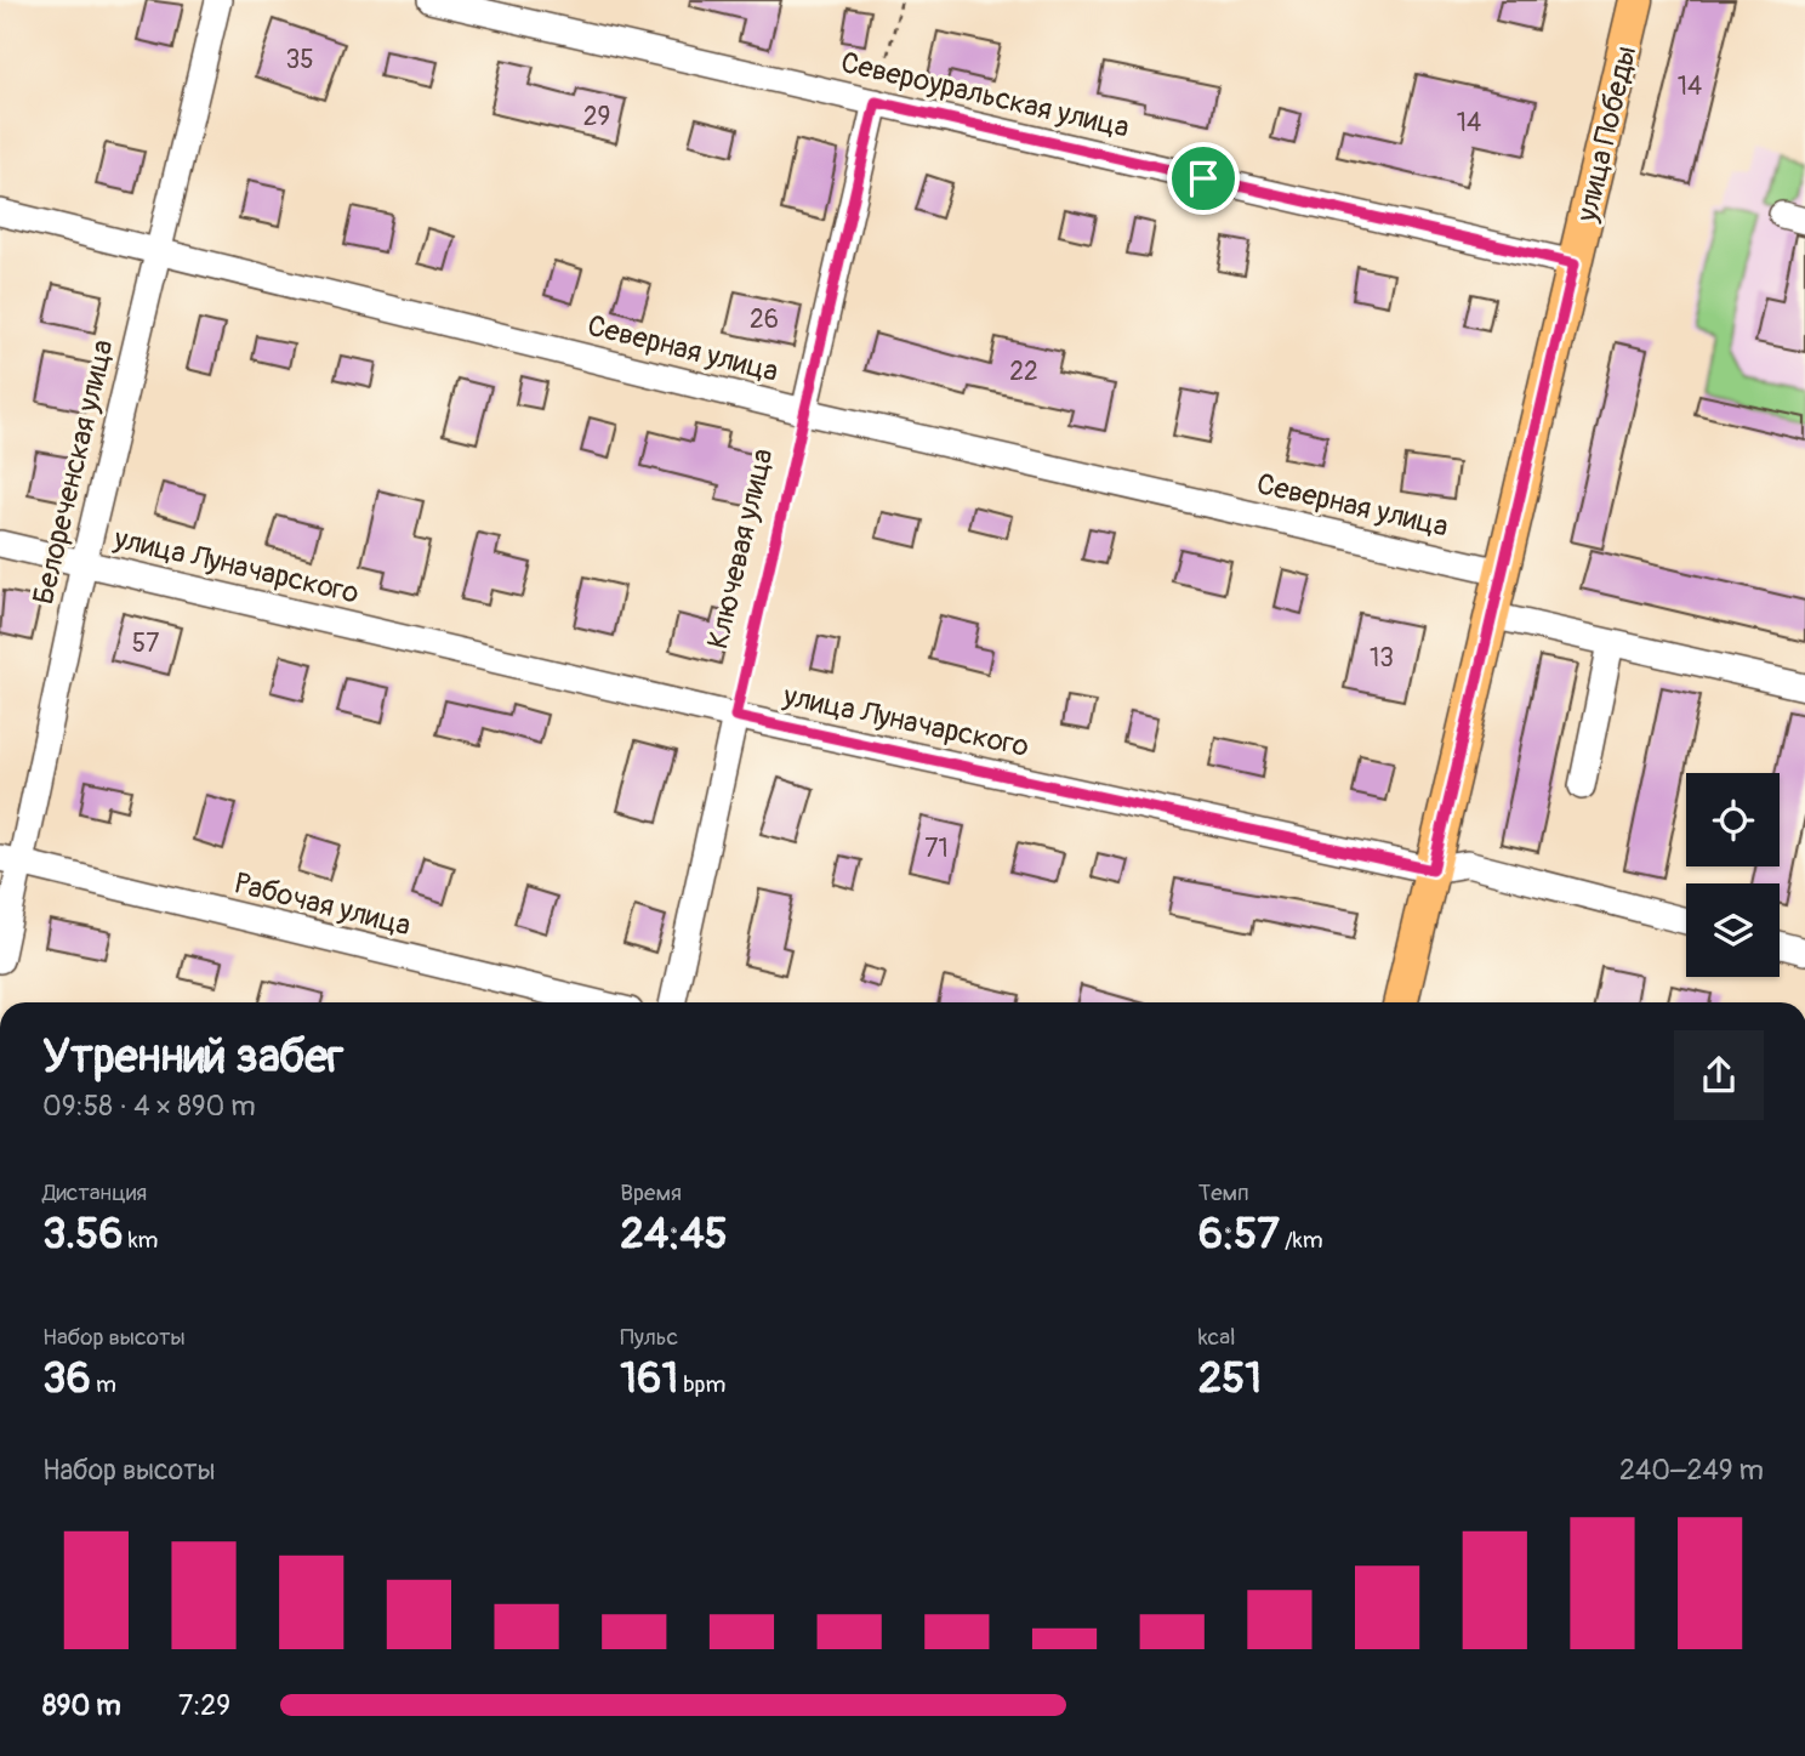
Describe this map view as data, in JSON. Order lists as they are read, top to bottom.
{
  "streets": {
    "main road": ["улица Победы"],
    "street": [
      "Североуральская улица",
      "Северная улица",
      "Белореченская улица",
      "улица Луначарского",
      "Рабочая улица"
    ],
    "path": ["Ключевая улица"]
  },
  "crossings": [
    ["Североуральская улица", "улица Победы"],
    ["улица Победы", "Северная улица"],
    ["улица Победы", "улица Луначарского"],
    ["Северная улица", "Белореченская улица"],
    ["Северная улица", "Ключевая улица"],
    ["Белореченская улица", "улица Луначарского"],
    ["Белореченская улица", "Рабочая улица"],
    ["Ключевая улица", "улица Луначарского"]
  ],
  "house_numbers": [
    "35",
    "14",
    "29",
    "14",
    "26",
    "22",
    "57",
    "13",
    "71"
  ],
  "page": {
    "heading": ["Утренний забег", "09:58 · 4 × 890 m"],
    "stats": [
      ["Дистанция", "3.56 km"],
      ["Время", "24:45"],
      ["Темп", "6:57 /km"],
      ["Набор высоты", "36 m"],
      ["Пульс", "161 bpm"],
      ["kcal", "251"]
    ],
    "chart": ["Набор высоты", "240–249 m"],
    "list": [
      {
        "name": "890 m",
        "note": "7:29"
      }
    ]
  }
}
